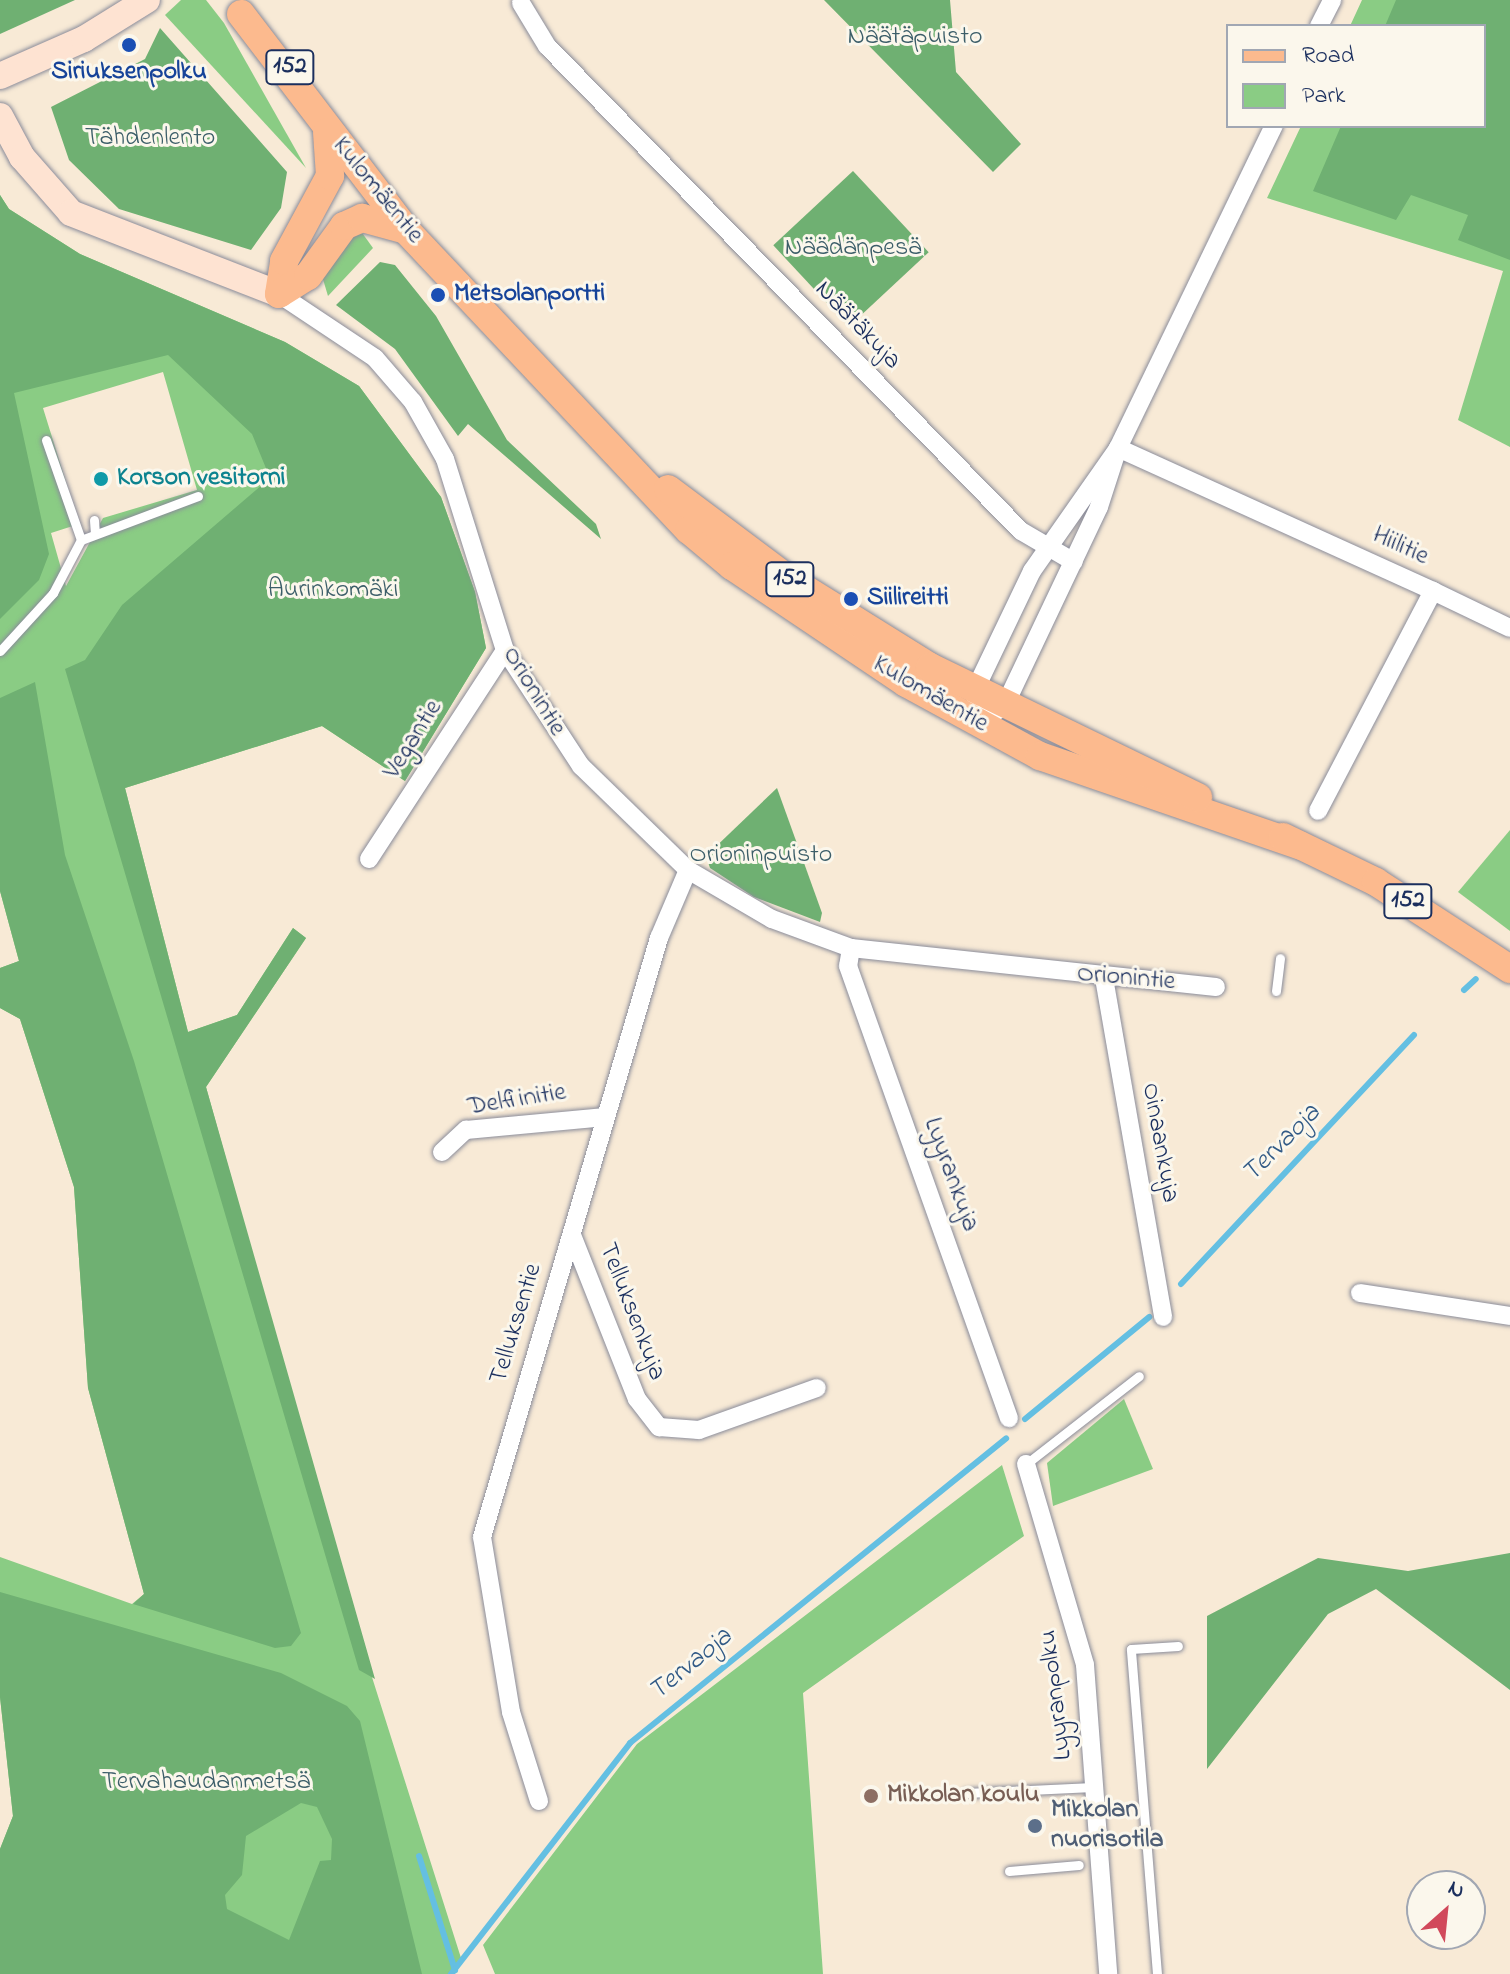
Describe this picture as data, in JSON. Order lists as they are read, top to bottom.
{
  "streets": {
    "main road": ["152", "Kulomäentie", "Orionintie"],
    "street": [
      "Näätäkuja",
      "Hiilitie",
      "Vegantie",
      "Delfiinitie",
      "Oinaankuja",
      "Lyyrankuja",
      "Telluksenkuja",
      "Telluksentie",
      "Lyyranpolku"
    ]
  },
  "crossings": [
    ["Orionintie", "Vegantie"],
    ["Orionintie", "Oinaankuja"],
    ["Orionintie", "Lyyrankuja"],
    ["Orionintie", "Telluksentie"],
    ["Delfiinitie", "Telluksentie"],
    ["Telluksenkuja", "Telluksentie"]
  ],
  "water": ["Tervaoja"],
  "parks": [
    "Näätäpuisto",
    "Tähdenlento",
    "Näädänpesä",
    "Aurinkomäki",
    "Orioninpuisto",
    "Tervahaudanmetsä"
  ],
  "places": [
    "Siriuksenpolku",
    "Metsolanportti",
    "Korson vesitorni",
    "Siilireitti",
    "Mikkolan koulu",
    "Mikkolan nuorisotila"
  ],
  "legend": ["Road", "Park"],
  "north": "top right"
}
